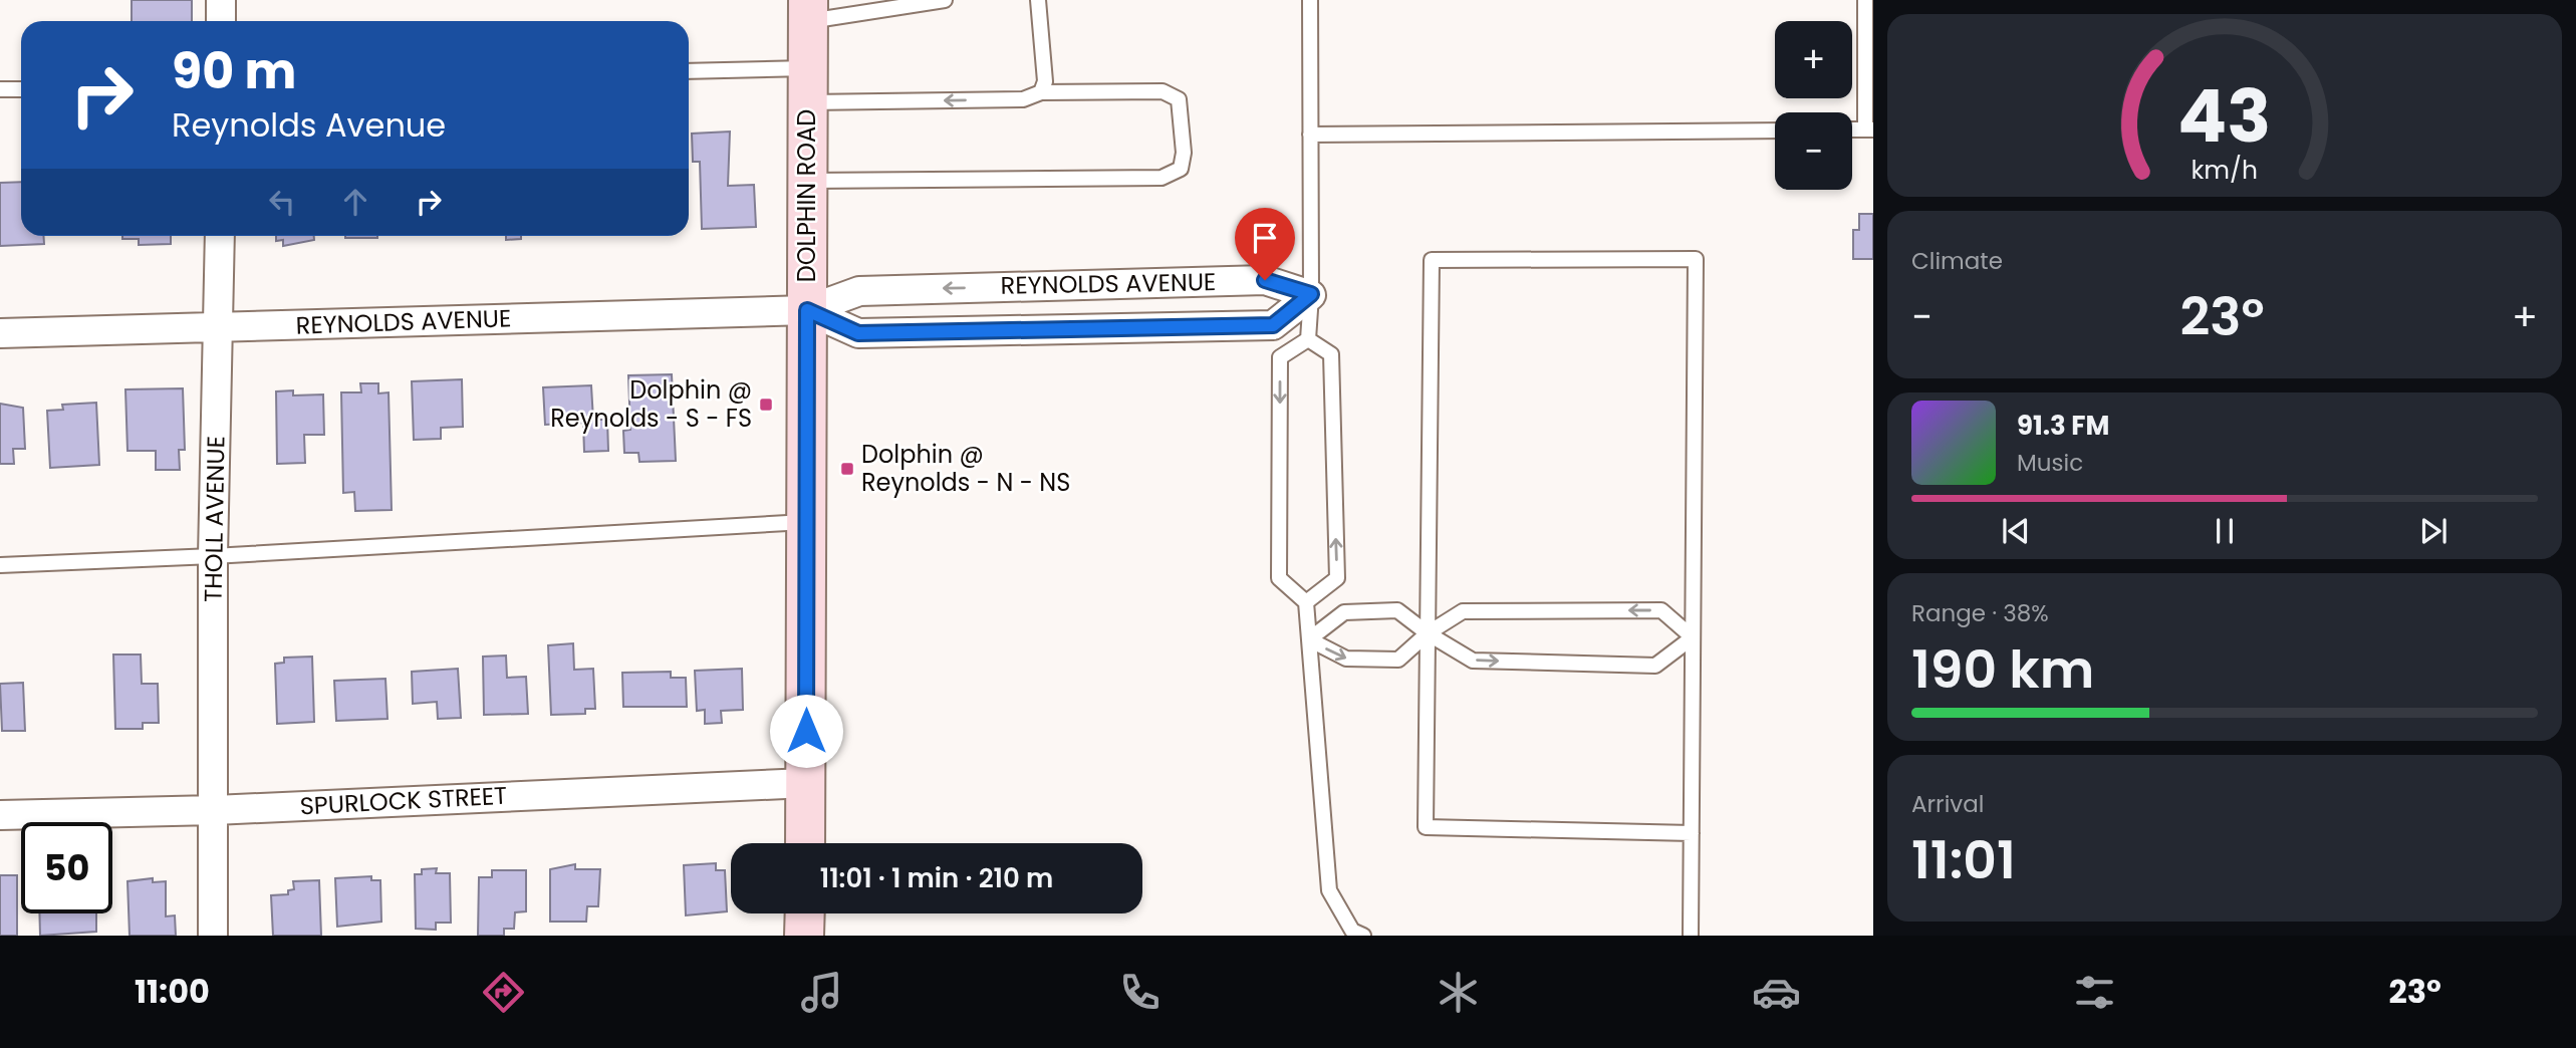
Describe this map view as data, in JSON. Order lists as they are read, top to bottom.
{
  "streets": {
    "main road": ["DOLPHIN ROAD"],
    "street": ["REYNOLDS AVENUE", "THOLL AVENUE", "SPURLOCK STREET"]
  },
  "crossings": [
    ["DOLPHIN ROAD", "REYNOLDS AVENUE"],
    ["DOLPHIN ROAD", "SPURLOCK STREET"],
    ["REYNOLDS AVENUE", "THOLL AVENUE"],
    ["THOLL AVENUE", "SPURLOCK STREET"]
  ],
  "places": {
    "transit": ["Dolphin @ Reynolds - S - FS", "Dolphin @ Reynolds - N - NS"]
  },
  "page": {
    "map_buttons": ["+", "−"],
    "turn": ["90 m", "Reynolds Avenue"],
    "tile": [
      "Climate",
      ["Range · 38%", "190 km"],
      ["Arrival", "11:01"]
    ],
    "heat": ["−", "23°", "+"],
    "song": ["91.3 FM", "Music"],
    "limit": "50",
    "trip": "11:01 · 1 min · 210 m",
    "tabs": ["11:00", "23°"],
    "gauge": ["43", "km/h"]
  }
}
